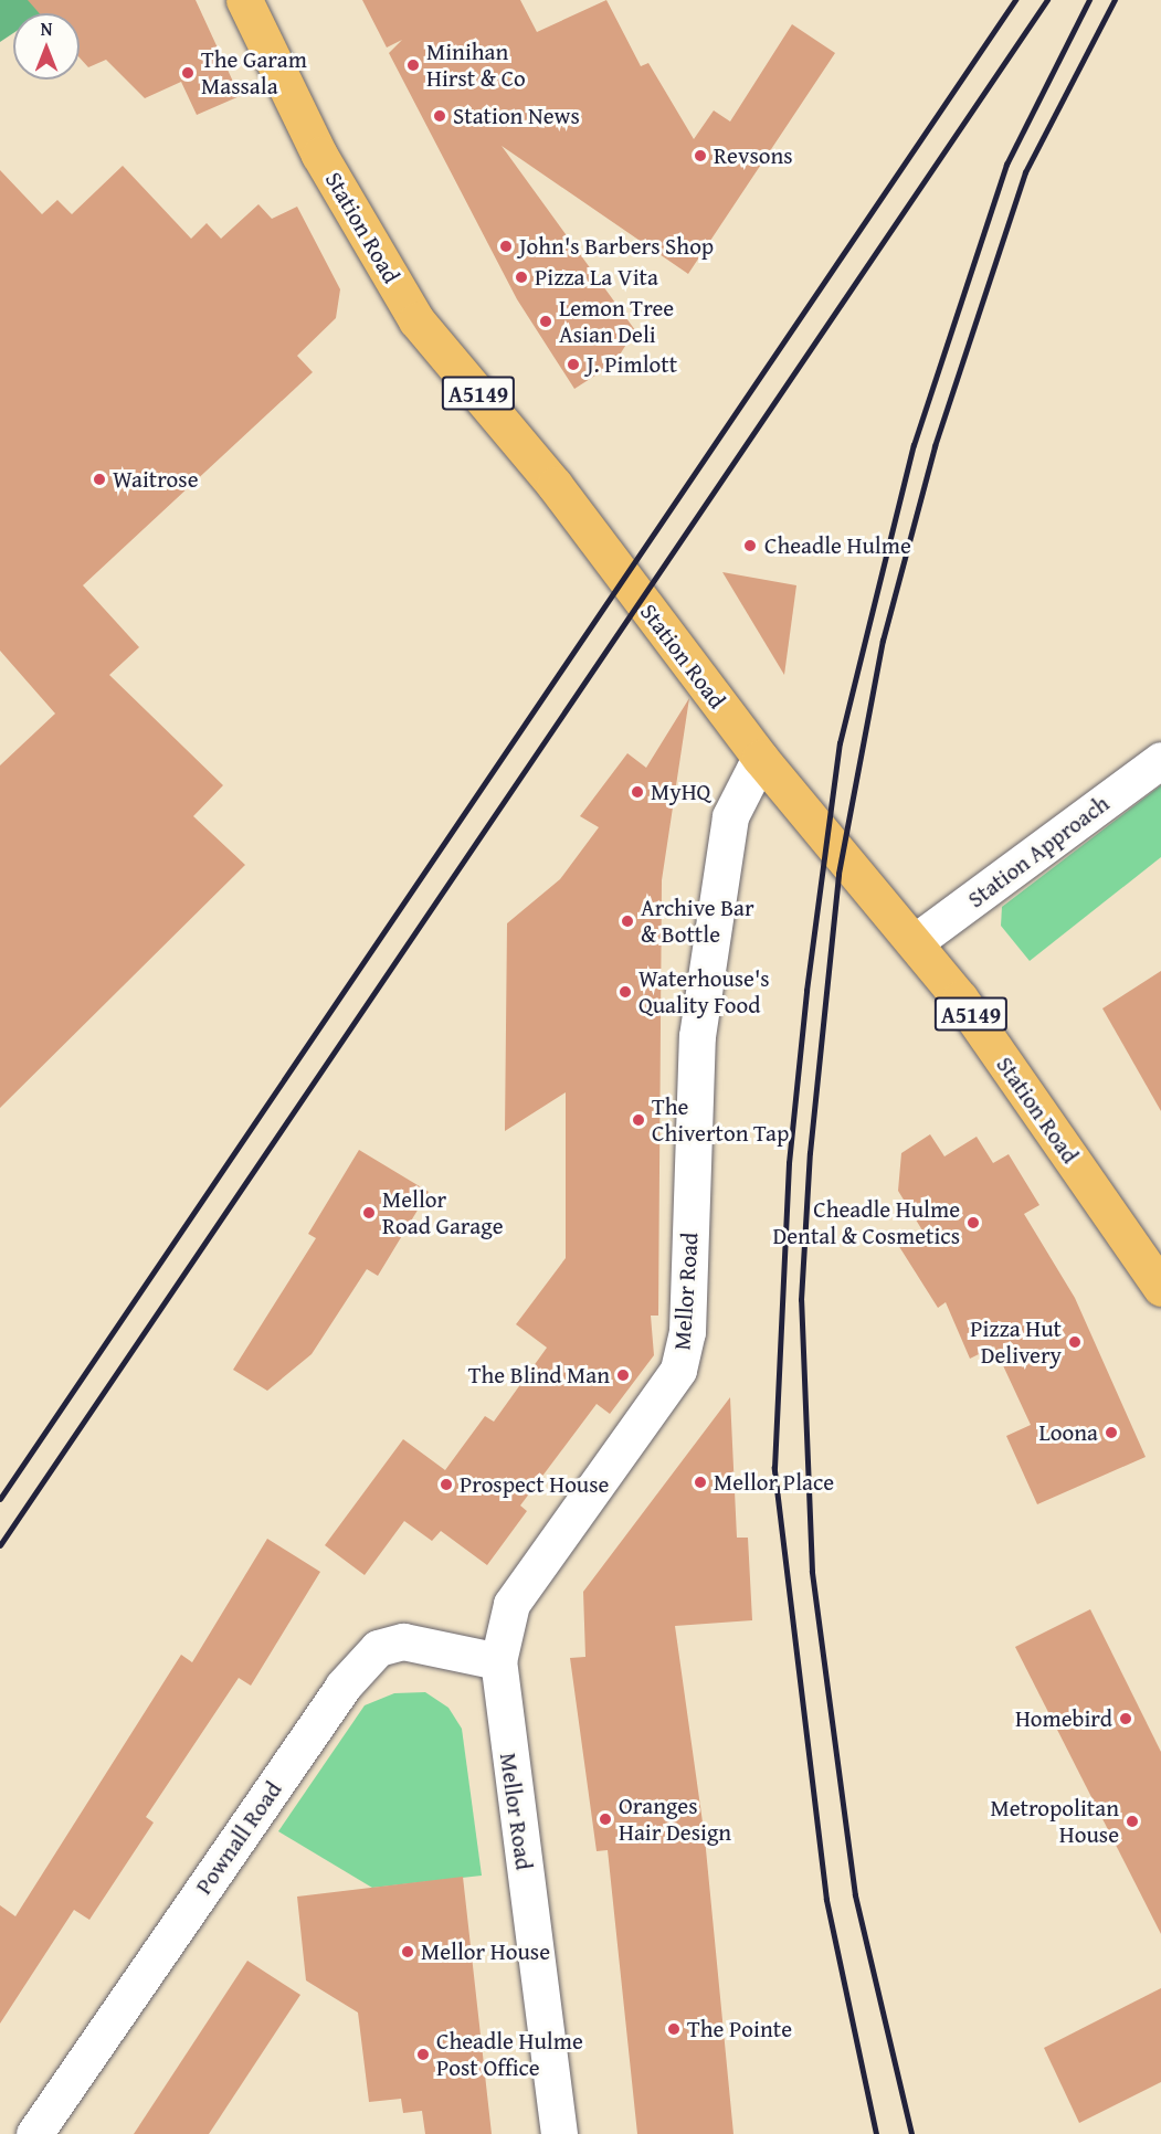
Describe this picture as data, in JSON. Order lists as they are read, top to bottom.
{
  "streets": {
    "main road": ["Station Road", "A5149"],
    "street": ["Station Approach", "Mellor Road", "Pownall Road"]
  },
  "crossings": [
    ["Station Road", "Station Approach"],
    ["Station Road", "Mellor Road"],
    ["Mellor Road", "Pownall Road"]
  ],
  "places": [
    "Minihan Hirst & Co",
    "The Garam Massala",
    "Station News",
    "Revsons",
    "John's Barbers Shop",
    "Pizza La Vita",
    "Lemon Tree Asian Deli",
    "J. Pimlott",
    "Waitrose",
    "Cheadle Hulme",
    "MyHQ",
    "Archive Bar & Bottle",
    "Waterhouse's Quality Food",
    "The Chiverton Tap",
    "Mellor Road Garage",
    "Cheadle Hulme Dental & Cosmetics",
    "Pizza Hut Delivery",
    "The Blind Man",
    "Loona",
    "Mellor Place",
    "Prospect House",
    "Homebird",
    "Oranges Hair Design",
    "Metropolitan House",
    "Mellor House",
    "The Pointe",
    "Cheadle Hulme Post Office"
  ],
  "north": "top"
}
